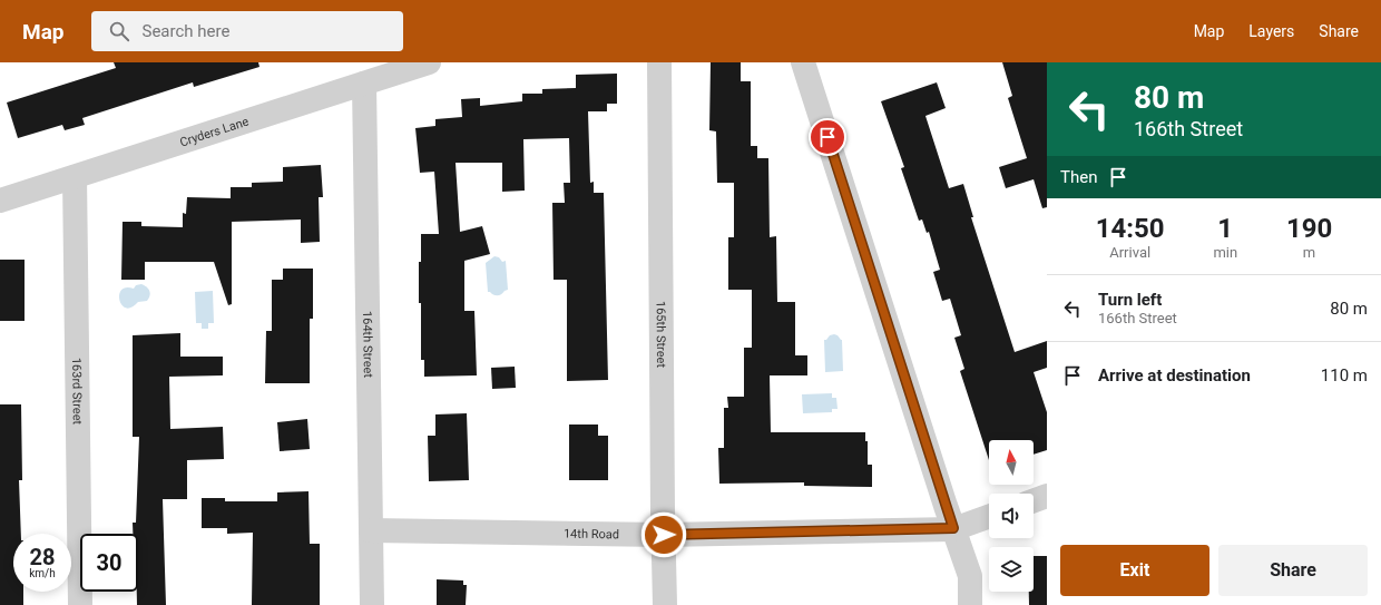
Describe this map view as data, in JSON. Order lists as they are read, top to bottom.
{
  "streets": {
    "street": [
      "Cryders Lane",
      "165th Street",
      "164th Street",
      "163rd Street",
      "14th Road"
    ]
  },
  "crossings": [
    ["Cryders Lane", "164th Street"],
    ["Cryders Lane", "163rd Street"],
    ["165th Street", "14th Road"],
    ["164th Street", "14th Road"]
  ],
  "north": "top",
  "page": {
    "header": "Map",
    "search": "Search here",
    "nav": ["Map", "Layers", "Share"],
    "turn": ["80 m", "166th Street"],
    "then": "Then",
    "eta": [
      "14:50",
      "Arrival",
      "1",
      "min",
      "190",
      "m"
    ],
    "list": [
      {
        "name": "Turn left",
        "note": "166th Street",
        "value": "80 m"
      },
      {
        "name": "Arrive at destination",
        "value": "110 m"
      }
    ],
    "speed": "28 km/h",
    "limit": "30",
    "buttons": ["Exit", "Share"]
  }
}
